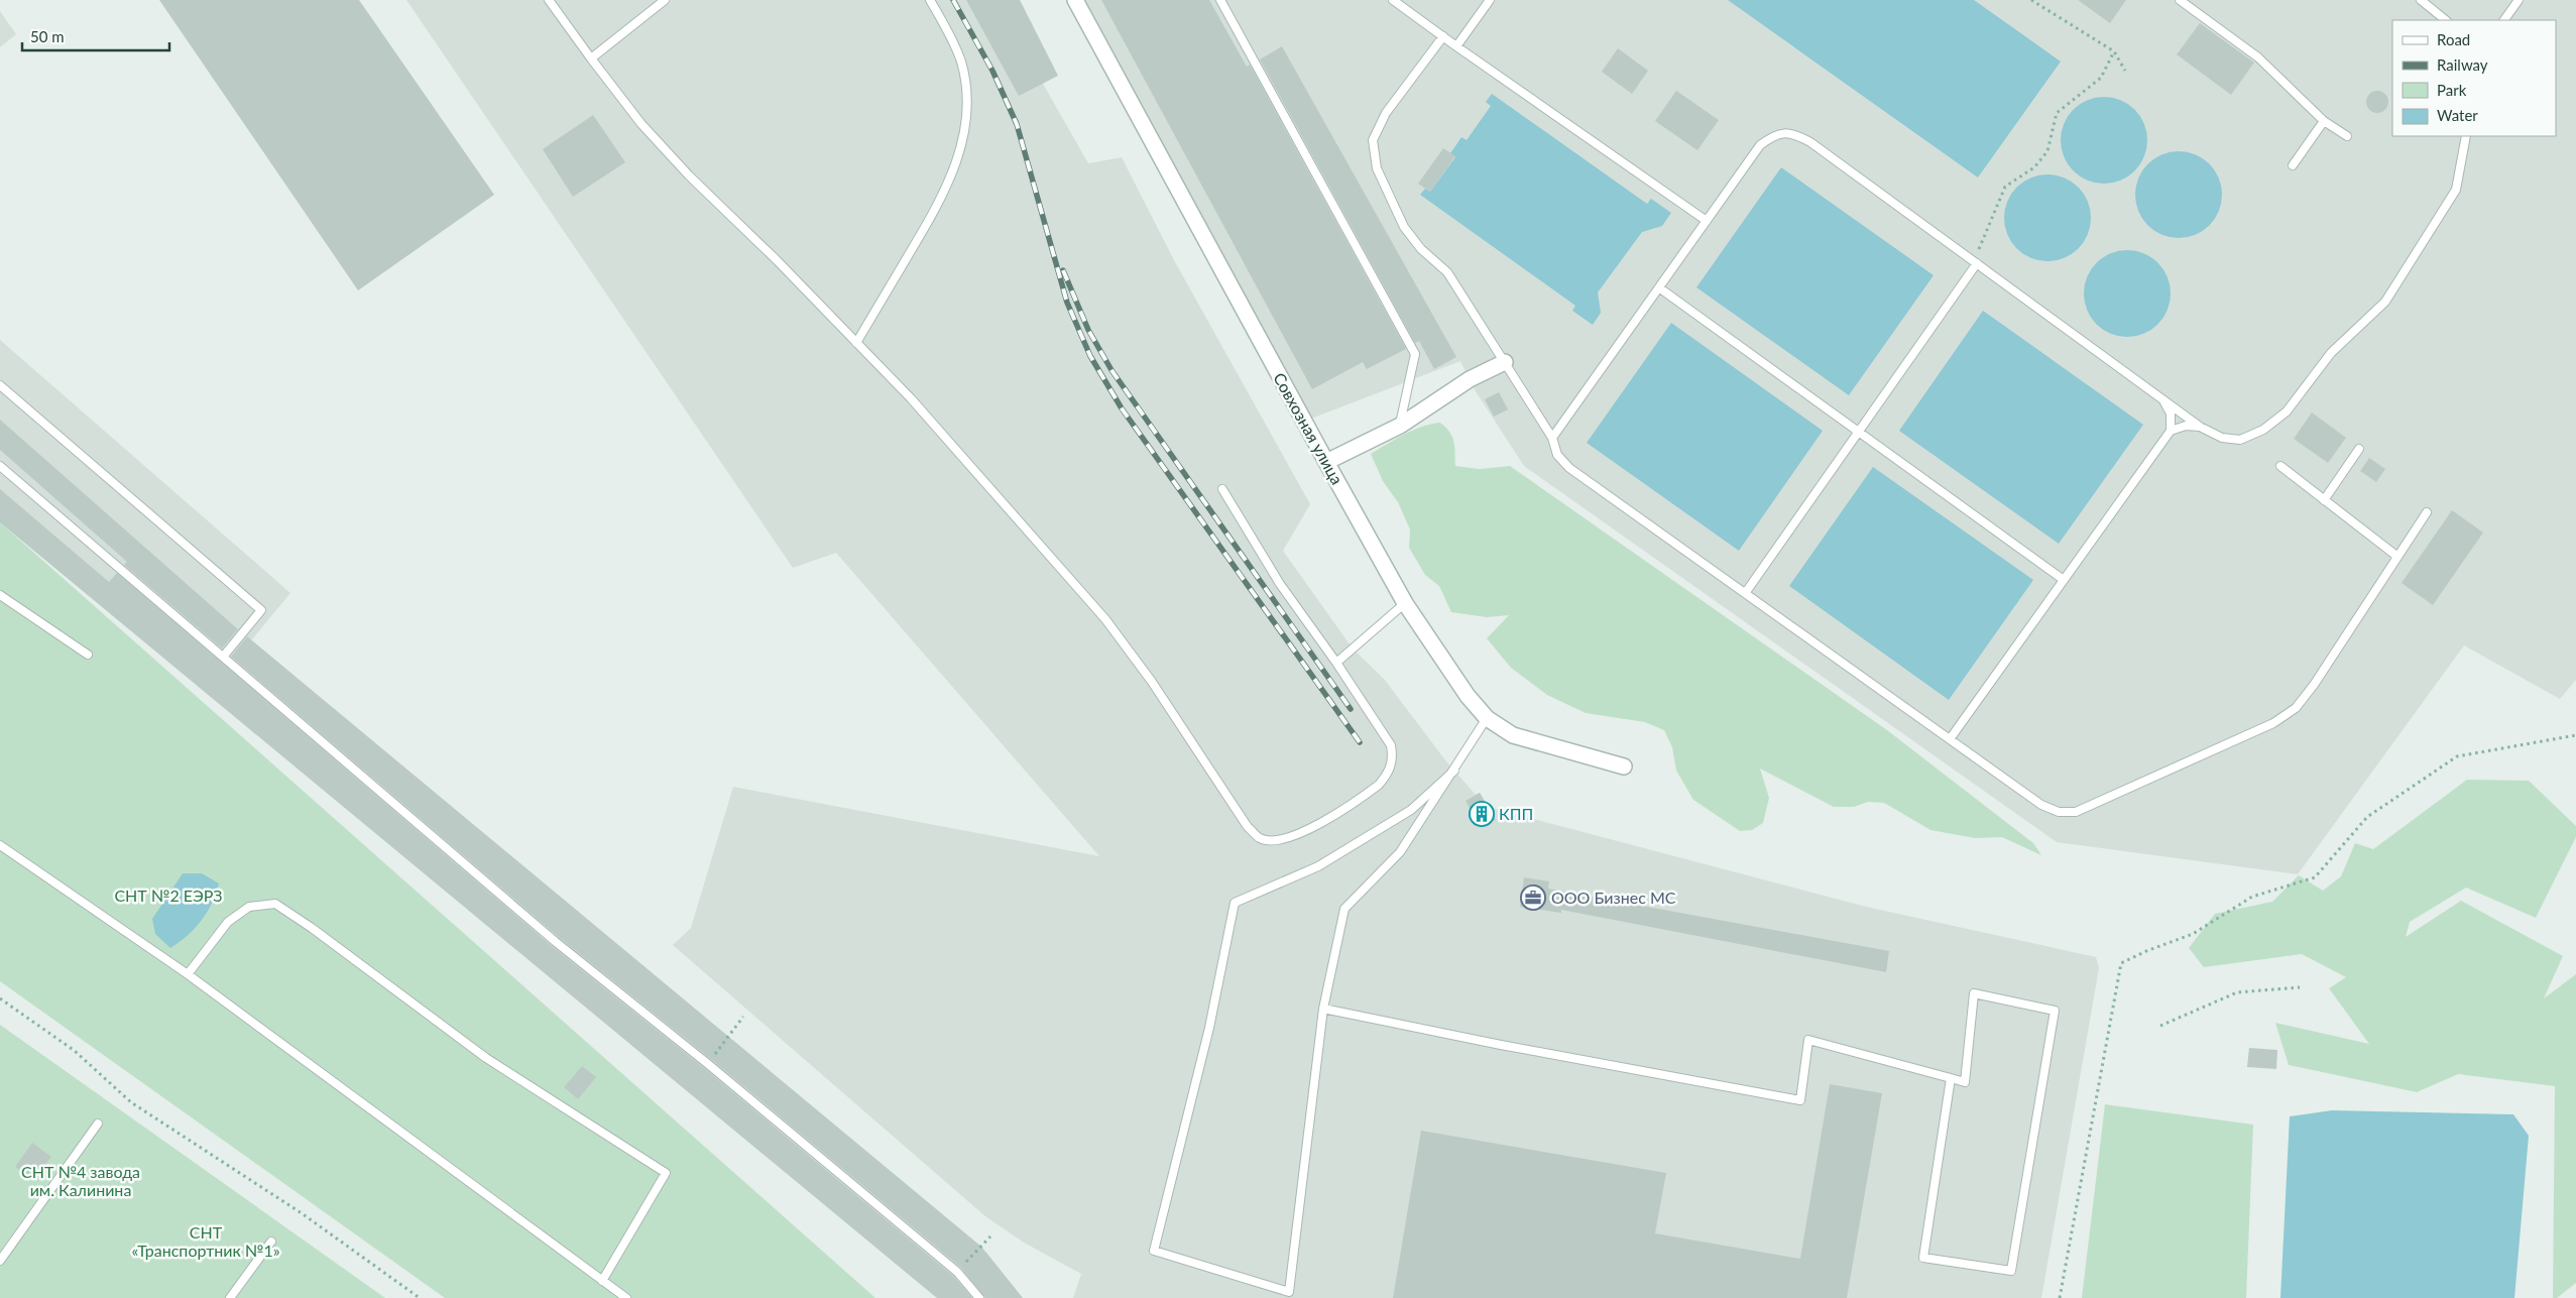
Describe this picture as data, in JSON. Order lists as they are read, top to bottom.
{
  "streets": {
    "street": ["Совхозная улица"]
  },
  "parks": ["СНТ №2 ЕЭРЗ", "СНТ №4 завода им. Калинина", "СНТ «Транспортник №1»"],
  "places": {
    "building": ["КПП"],
    "office": ["ООО Бизнес МС"]
  },
  "legend": [
    "Road",
    "Railway",
    "Park",
    "Water"
  ],
  "scale_bar": "50 m"
}
